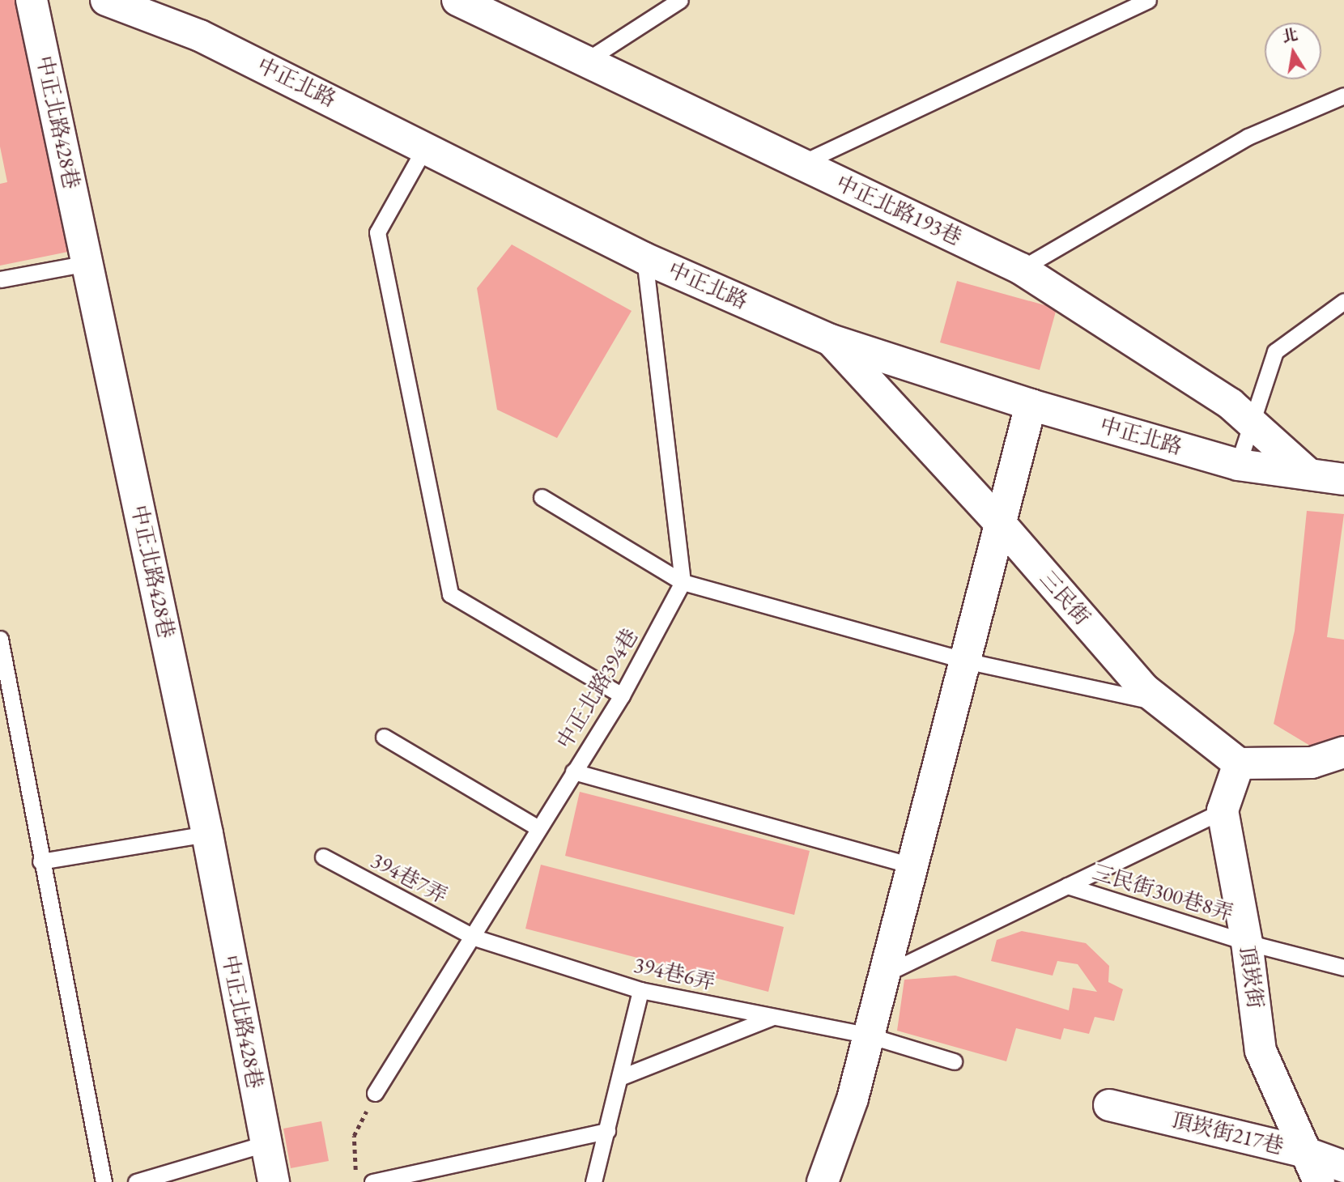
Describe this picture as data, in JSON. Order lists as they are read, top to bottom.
{
  "streets": {
    "street": [
      "中正北路",
      "中正北路428巷",
      "中正北路193巷",
      "三民街",
      "頂崁街",
      "頂崁街217巷"
    ],
    "lane": [
      "中正北路394巷",
      "394巷7弄",
      "三民街300巷8弄",
      "394巷6弄"
    ]
  },
  "crossings": [
    ["中正北路", "中正北路193巷"],
    ["中正北路", "三民街"],
    ["三民街", "頂崁街"],
    ["中正北路394巷", "394巷7弄"],
    ["中正北路394巷", "394巷6弄"],
    ["394巷7弄", "394巷6弄"],
    ["三民街300巷8弄", "頂崁街"],
    ["頂崁街", "頂崁街217巷"]
  ],
  "north": "top"
}
